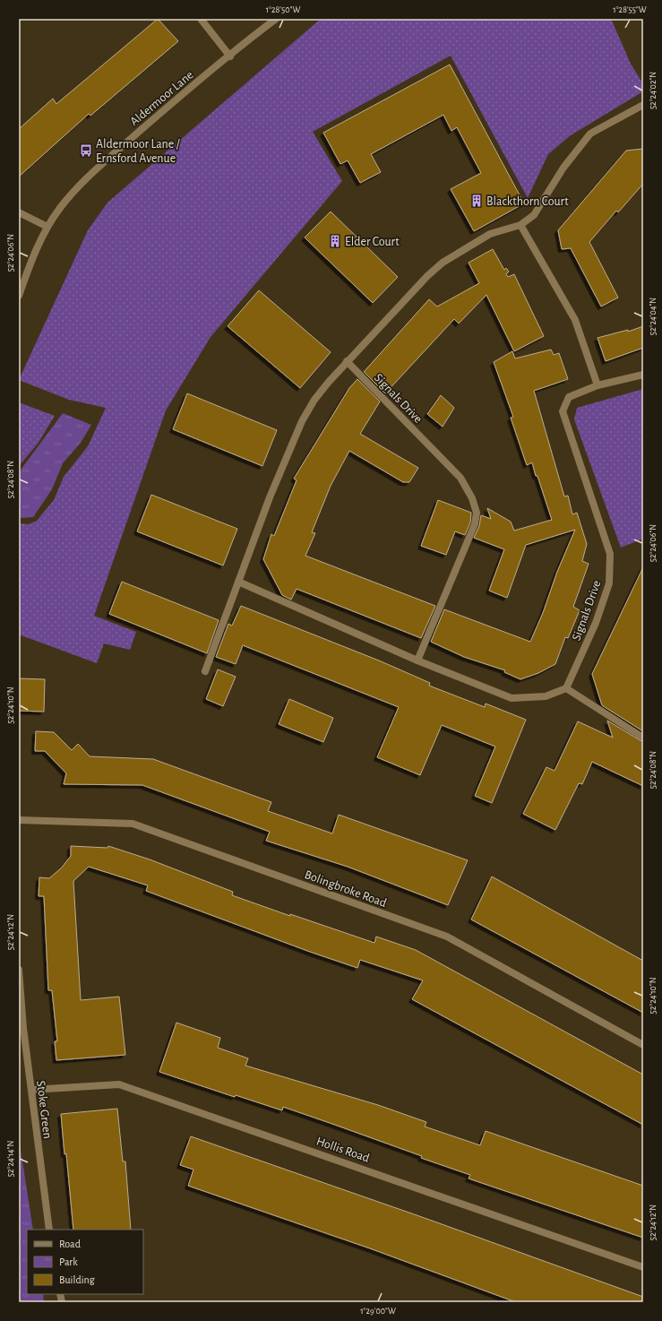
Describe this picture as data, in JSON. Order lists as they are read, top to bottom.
{
  "streets": {
    "street": [
      "Aldermoor Lane",
      "Signals Drive",
      "Bolingbroke Road",
      "Stoke Green",
      "Hollis Road"
    ]
  },
  "crossings": [
    ["Stoke Green", "Hollis Road"]
  ],
  "places": {
    "bus stop": ["Aldermoor Lane / Ernsford Avenue"],
    "building": ["Blackthorn Court", "Elder Court"]
  },
  "legend": ["Road", "Park", "Building"],
  "coordinates": [
    "1°28'50\"W",
    "1°28'55\"W",
    "52°24'02\"N",
    "52°24'06\"N",
    "52°24'04\"N",
    "52°24'08\"N",
    "52°24'10\"N",
    "52°24'12\"N",
    "52°24'14\"N",
    "1°29'00\"W"
  ]
}
